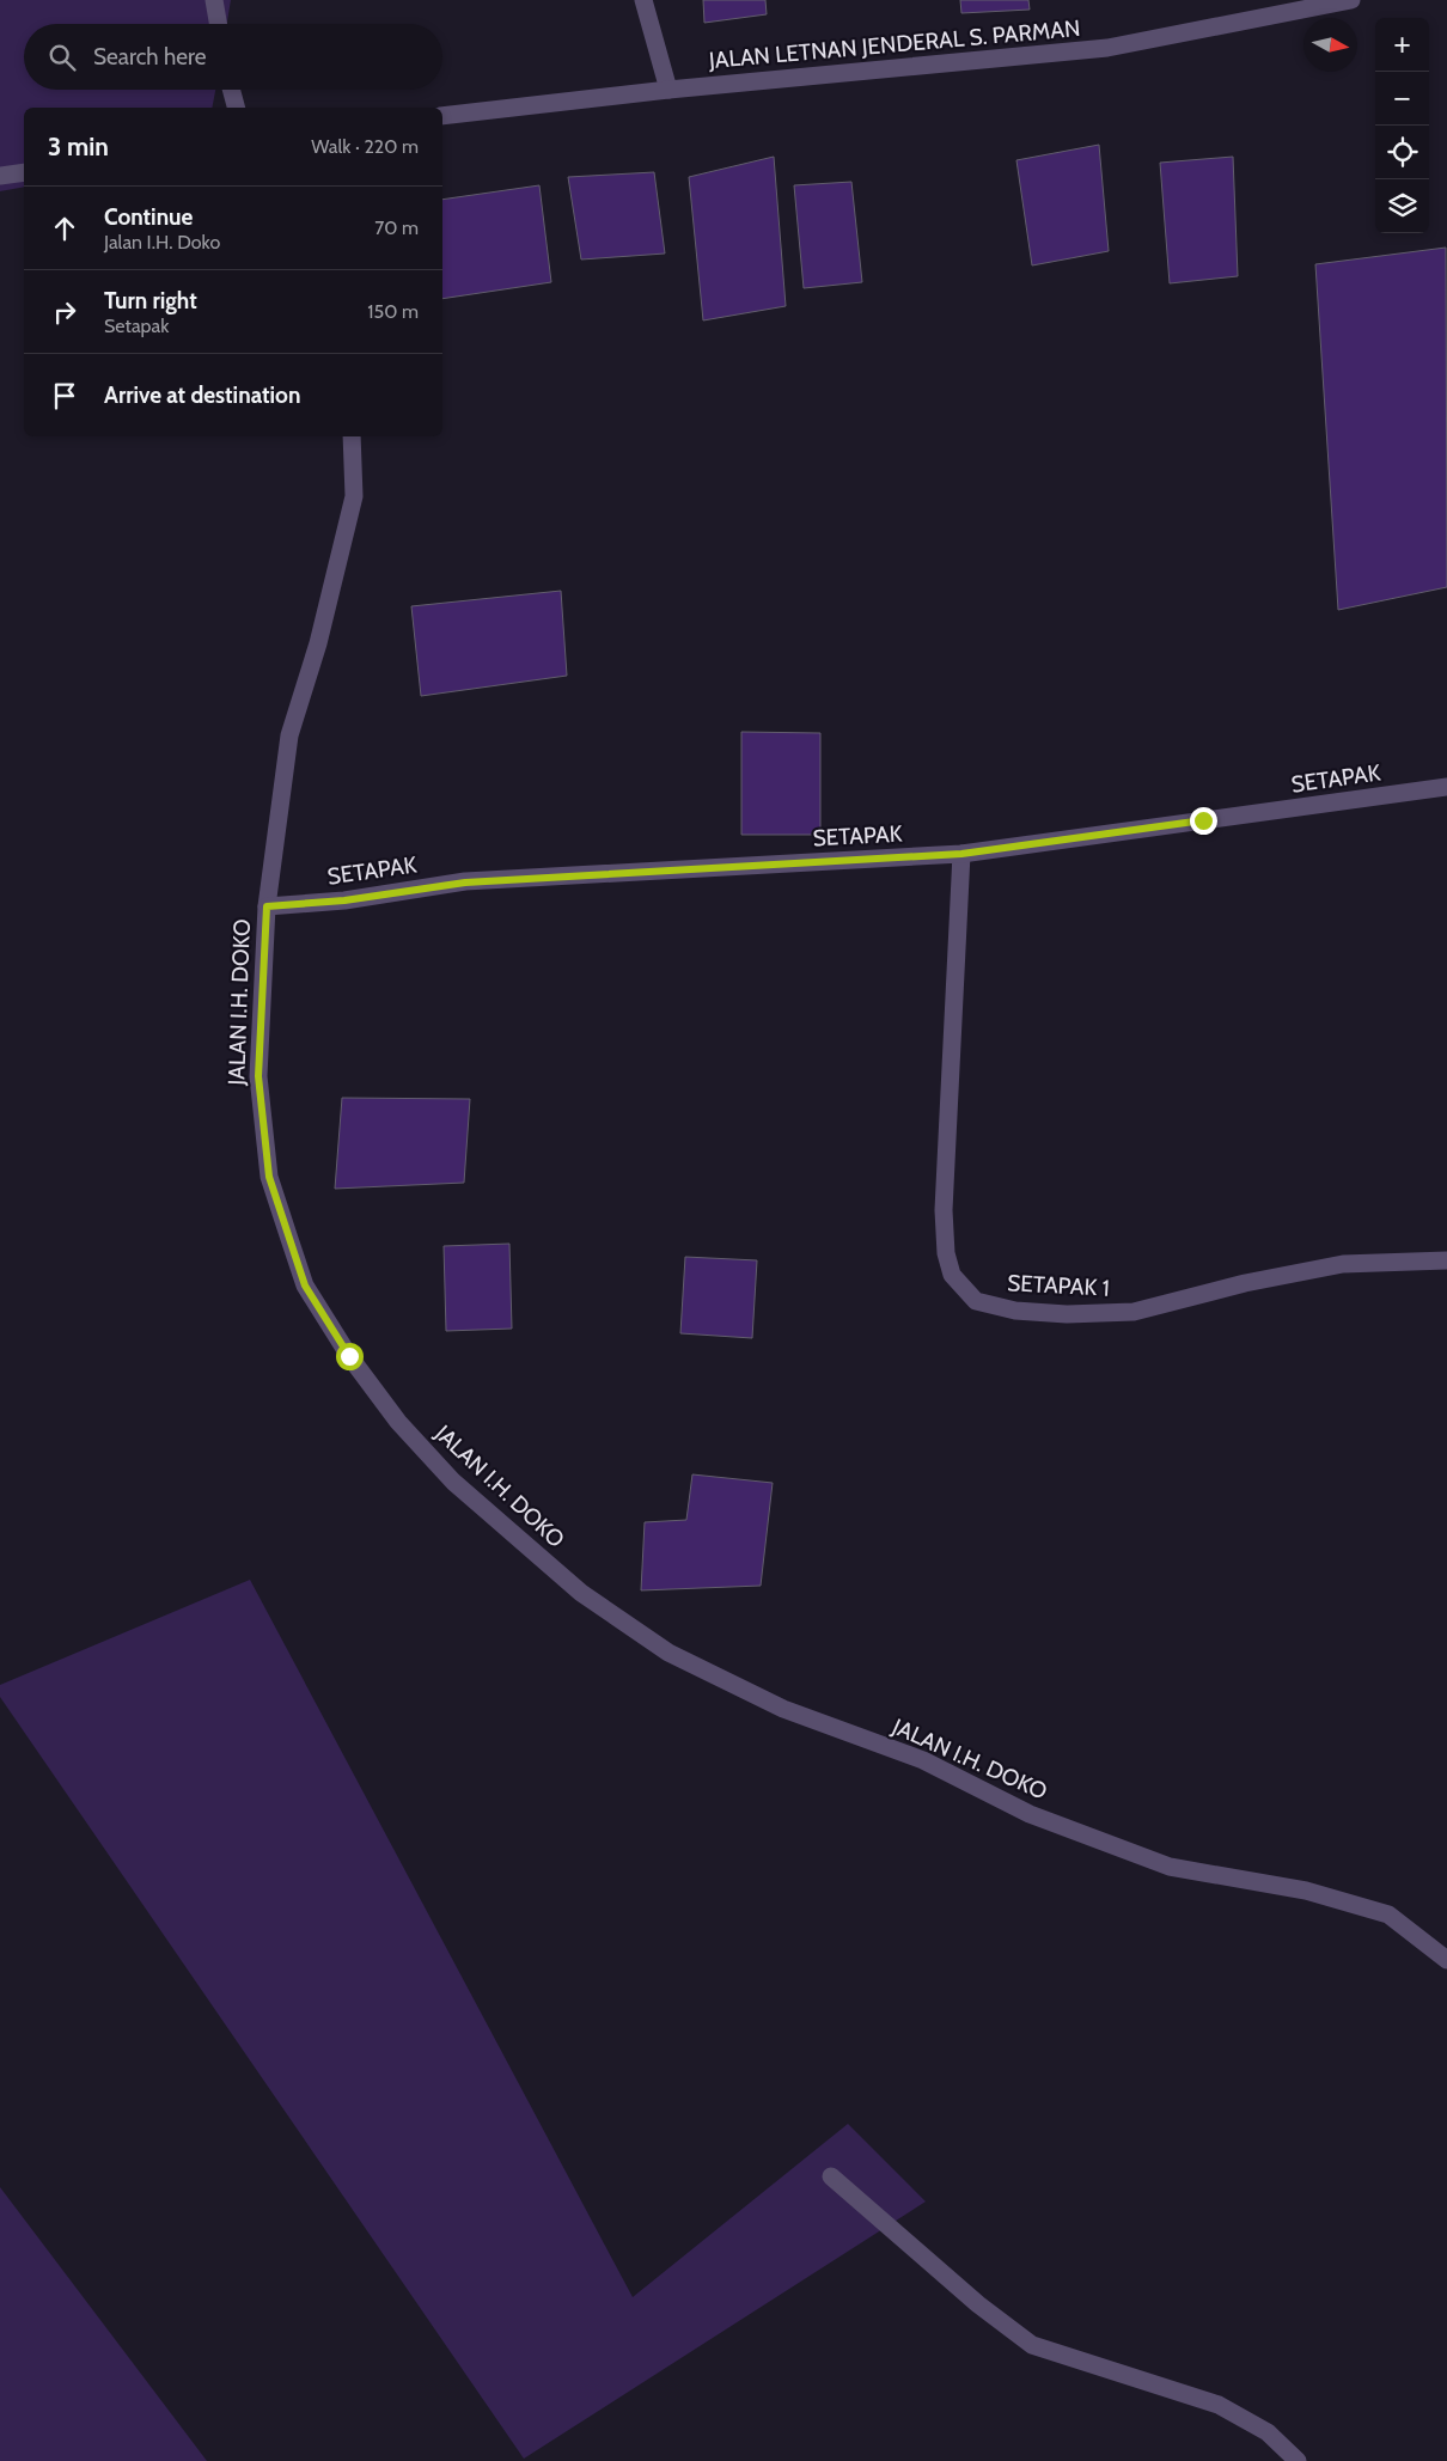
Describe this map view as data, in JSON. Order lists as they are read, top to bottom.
{
  "streets": {
    "street": [
      "JALAN LETNAN JENDERAL S. PARMAN",
      "SETAPAK",
      "JALAN I.H. DOKO",
      "SETAPAK 1"
    ]
  },
  "crossings": [
    ["SETAPAK", "JALAN I.H. DOKO"],
    ["SETAPAK", "SETAPAK 1"]
  ],
  "north": "right",
  "page": {
    "map_buttons": ["+", "−"],
    "search": "Search here",
    "heading": ["3 min", "Walk · 220 m"],
    "list": [
      ["Continue", "Jalan I.H. Doko", "70 m"],
      ["Turn right", "Setapak", "150 m"],
      "Arrive at destination"
    ]
  }
}
